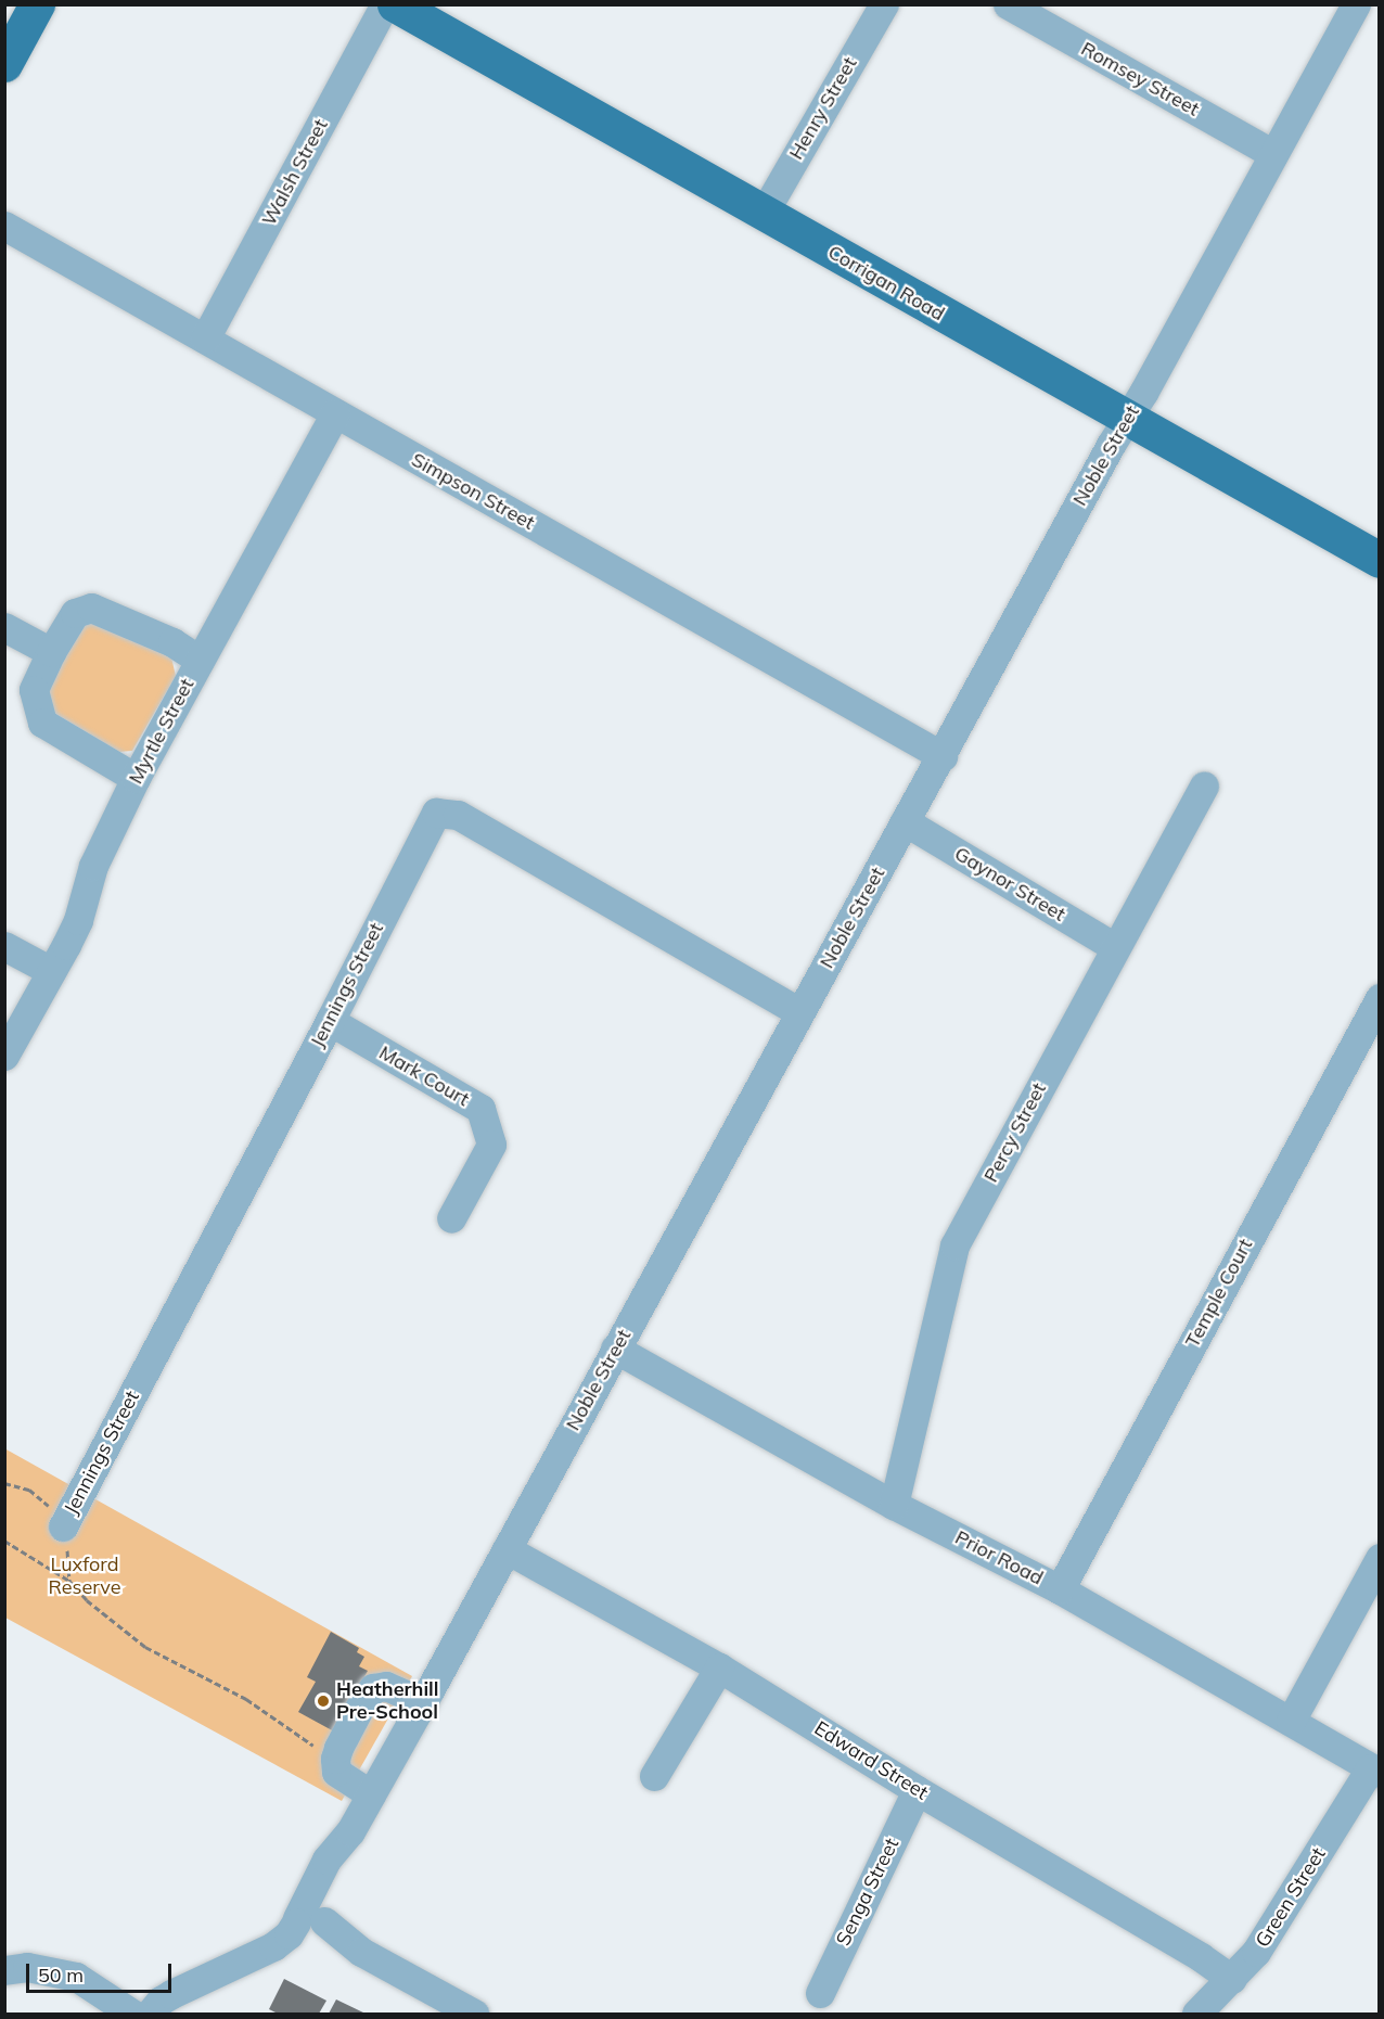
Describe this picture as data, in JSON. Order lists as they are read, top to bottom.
{
  "streets": {
    "main road": ["Corrigan Road"],
    "street": [
      "Romsey Street",
      "Henry Street",
      "Walsh Street",
      "Noble Street",
      "Simpson Street",
      "Myrtle Street",
      "Gaynor Street",
      "Jennings Street",
      "Mark Court",
      "Percy Street",
      "Temple Court",
      "Prior Road",
      "Edward Street",
      "Senga Street",
      "Green Street"
    ]
  },
  "crossings": [
    ["Romsey Street", "Noble Street"],
    ["Henry Street", "Corrigan Road"],
    ["Walsh Street", "Simpson Street"],
    ["Corrigan Road", "Noble Street"],
    ["Noble Street", "Simpson Street"],
    ["Noble Street", "Gaynor Street"],
    ["Noble Street", "Jennings Street"],
    ["Noble Street", "Prior Road"],
    ["Noble Street", "Edward Street"],
    ["Simpson Street", "Myrtle Street"],
    ["Gaynor Street", "Percy Street"],
    ["Jennings Street", "Mark Court"],
    ["Percy Street", "Prior Road"],
    ["Temple Court", "Prior Road"],
    ["Prior Road", "Green Street"],
    ["Edward Street", "Senga Street"],
    ["Edward Street", "Green Street"]
  ],
  "parks": ["Luxford Reserve"],
  "places": ["Heatherhill Pre-School"],
  "scale_bar": "50 m"
}
